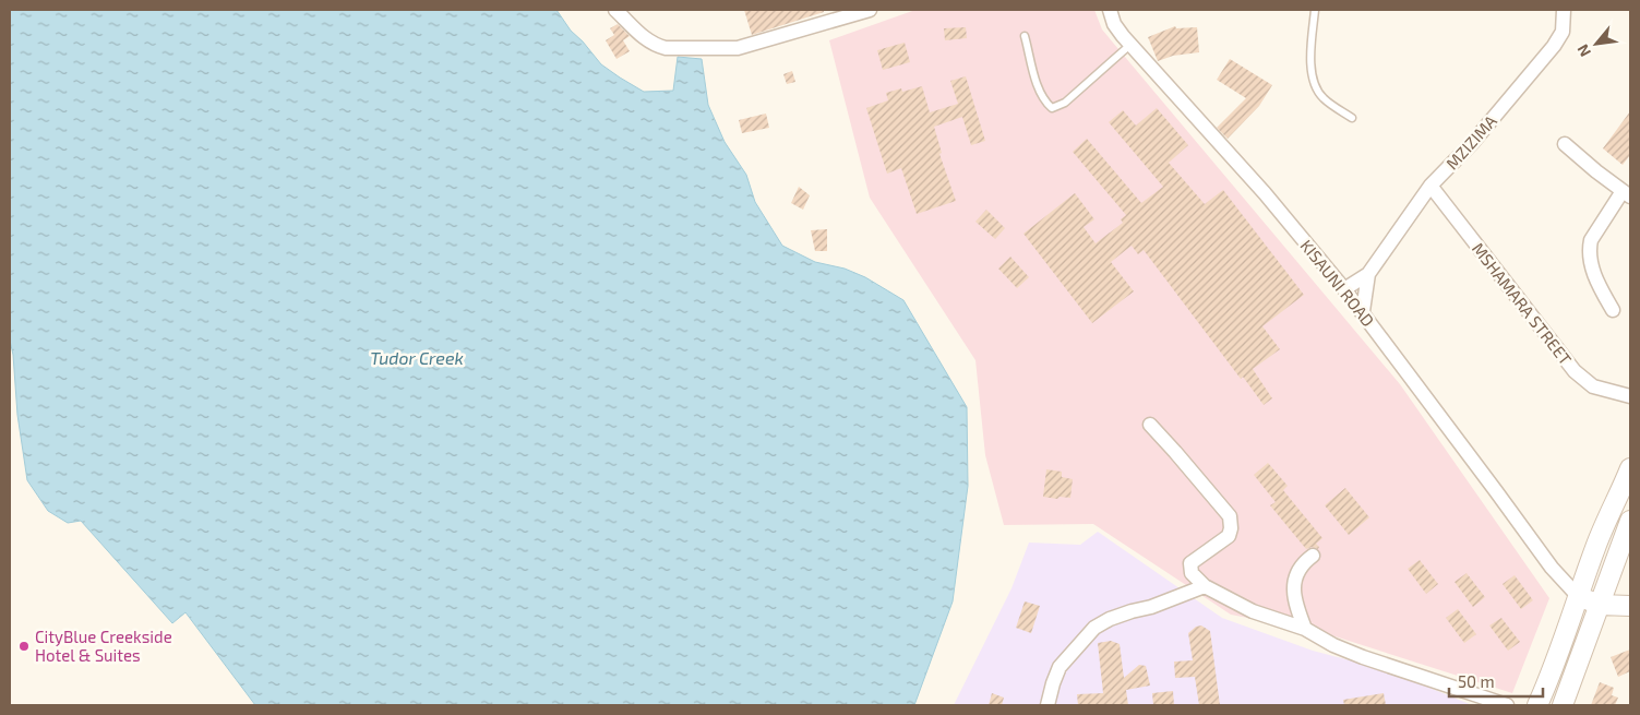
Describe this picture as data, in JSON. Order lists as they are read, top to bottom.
{
  "streets": {
    "street": ["MZIZIMA", "KISAUNI ROAD", "MSHAMARA STREET"]
  },
  "crossings": [
    ["MZIZIMA", "MSHAMARA STREET"]
  ],
  "water": ["Tudor Creek"],
  "places": ["CityBlue Creekside Hotel & Suites"],
  "scale_bar": "50 m",
  "north": "bottom left"
}
